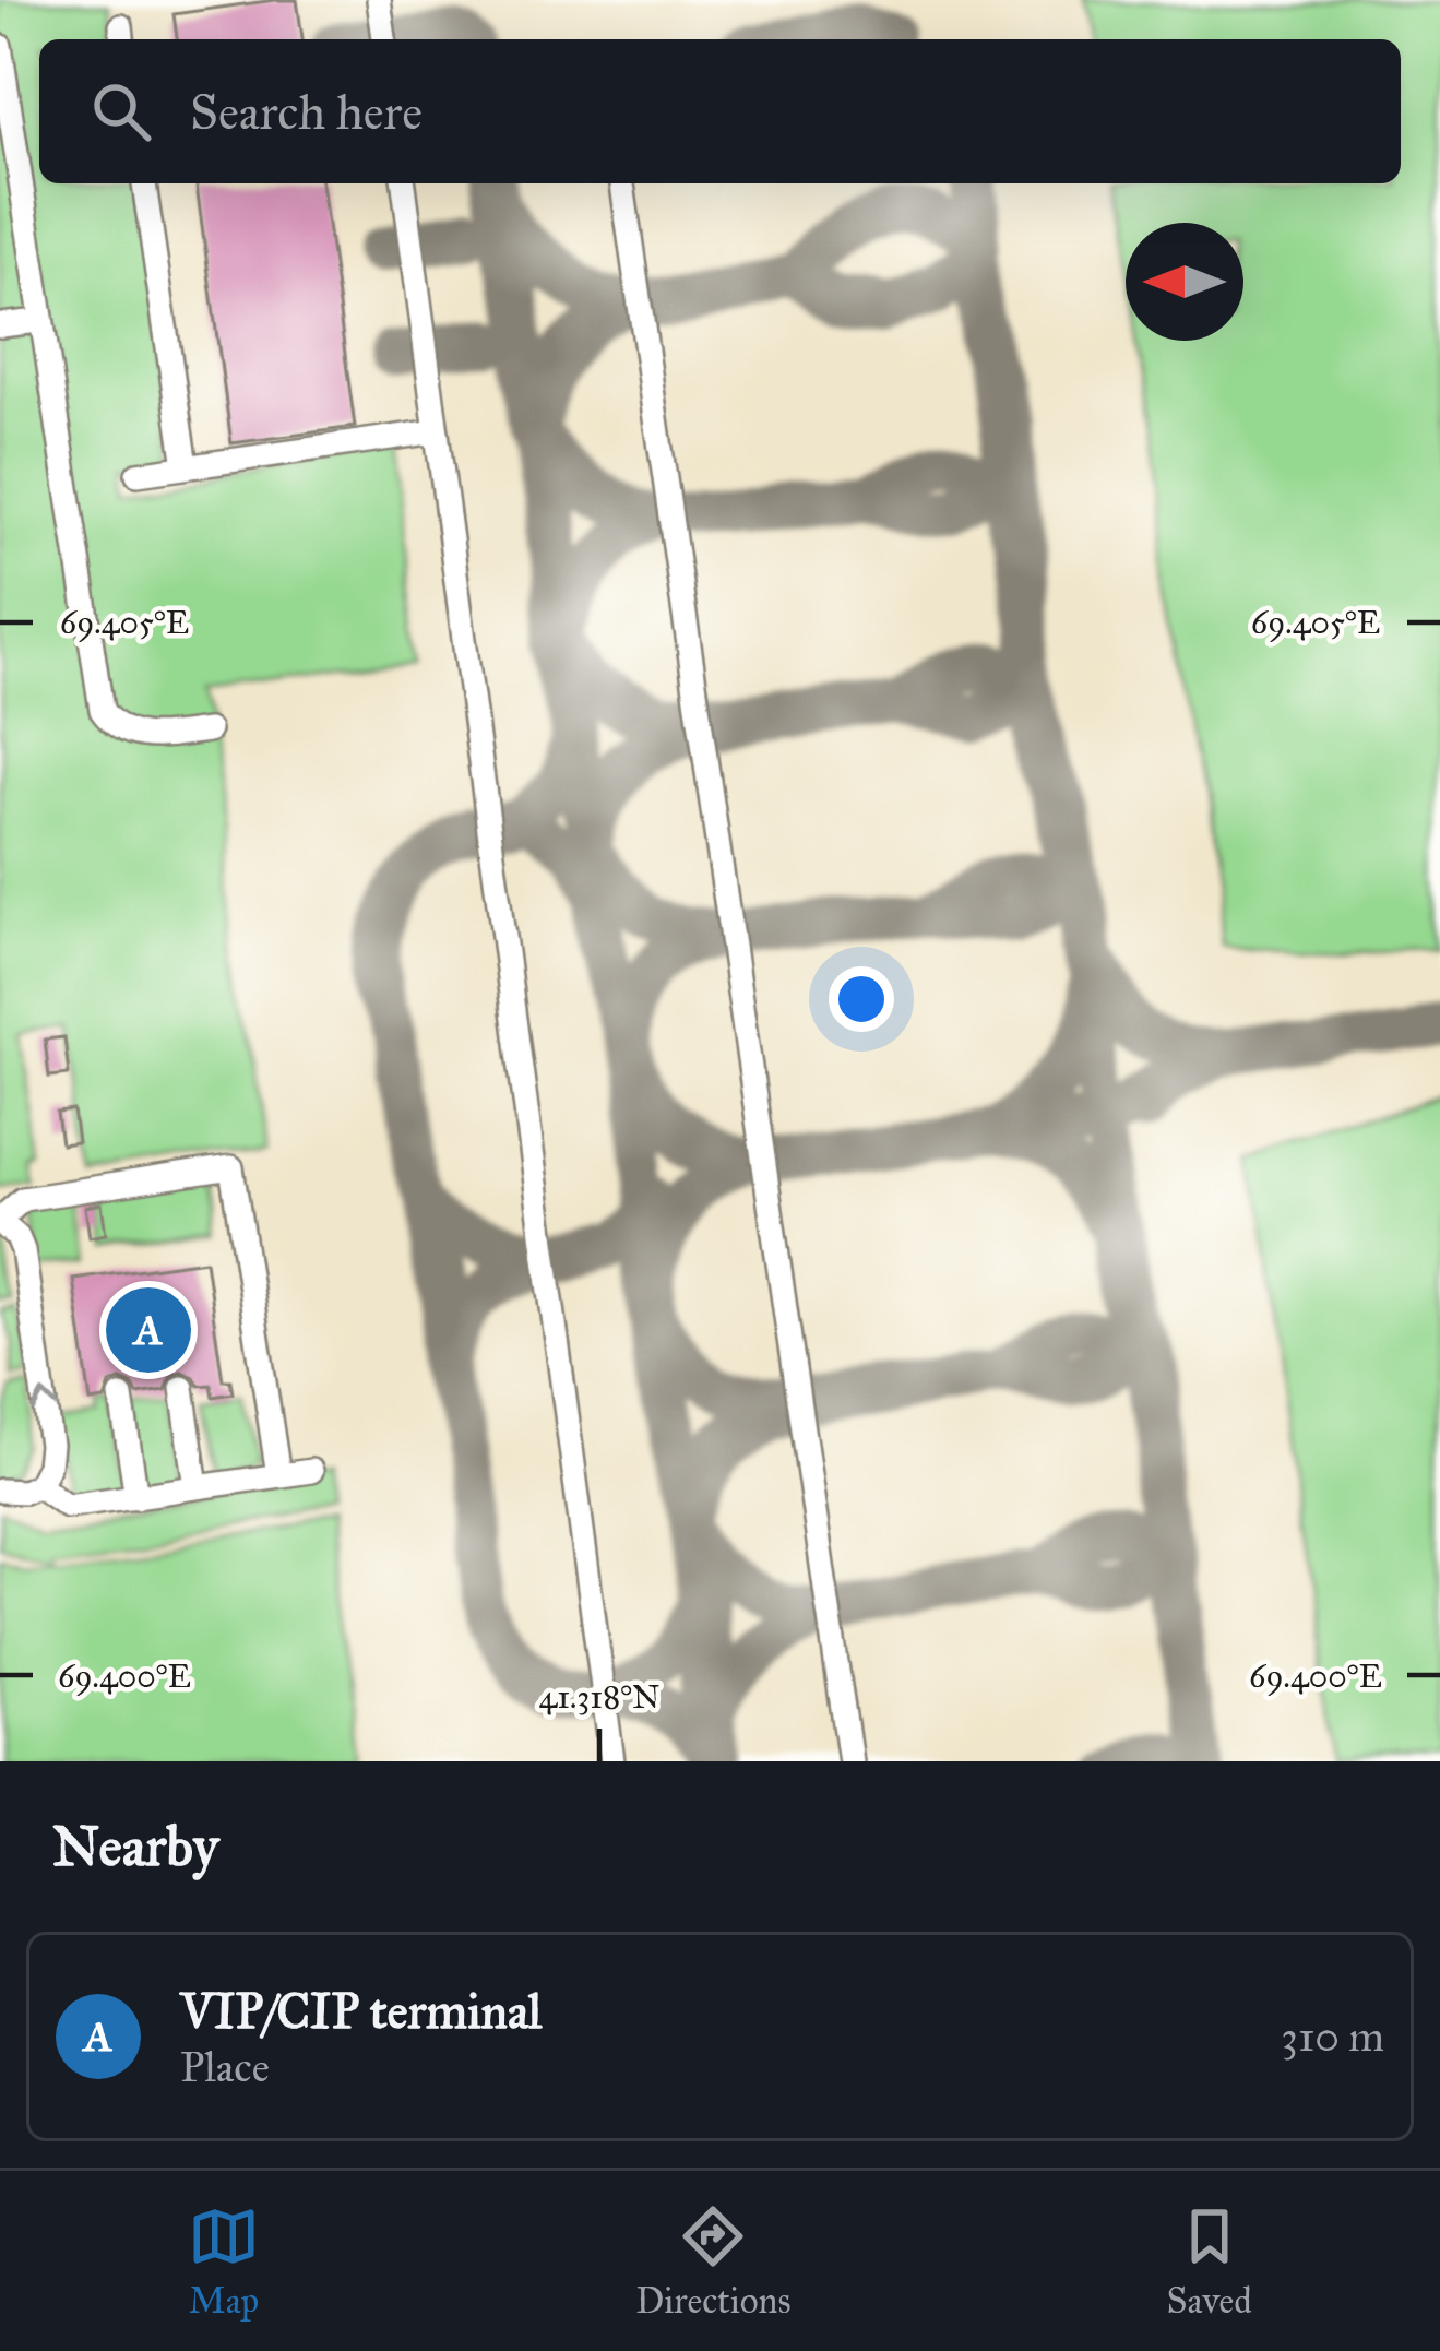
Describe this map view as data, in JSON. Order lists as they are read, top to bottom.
{
  "north": "left",
  "page": {
    "search": "Search here",
    "pins": "A",
    "heading": "Nearby",
    "list": [
      {
        "mark": "A",
        "name": "VIP/CIP terminal",
        "note": "Place",
        "value": "310 m"
      }
    ],
    "nav": ["Map", "Directions", "Saved"]
  },
  "coordinates": ["69.405°E", "69.400°E", "41.318°N"]
}
